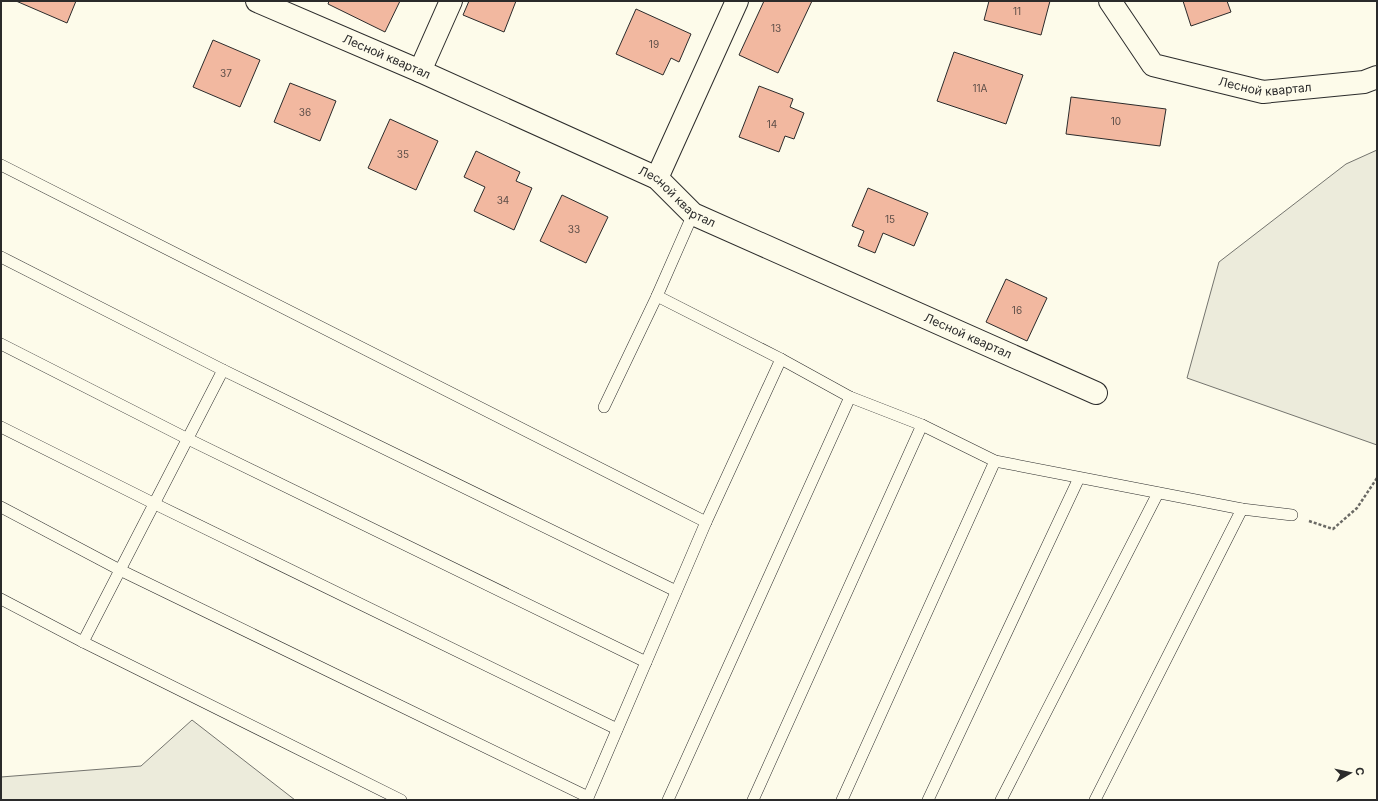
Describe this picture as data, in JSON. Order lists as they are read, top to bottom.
{
  "streets": {
    "street": ["Лесной квартал"]
  },
  "house_numbers": [
    "11",
    "13",
    "19",
    "37",
    "11А",
    "36",
    "10",
    "14",
    "35",
    "34",
    "15",
    "33",
    "16"
  ],
  "north": "right"
}
